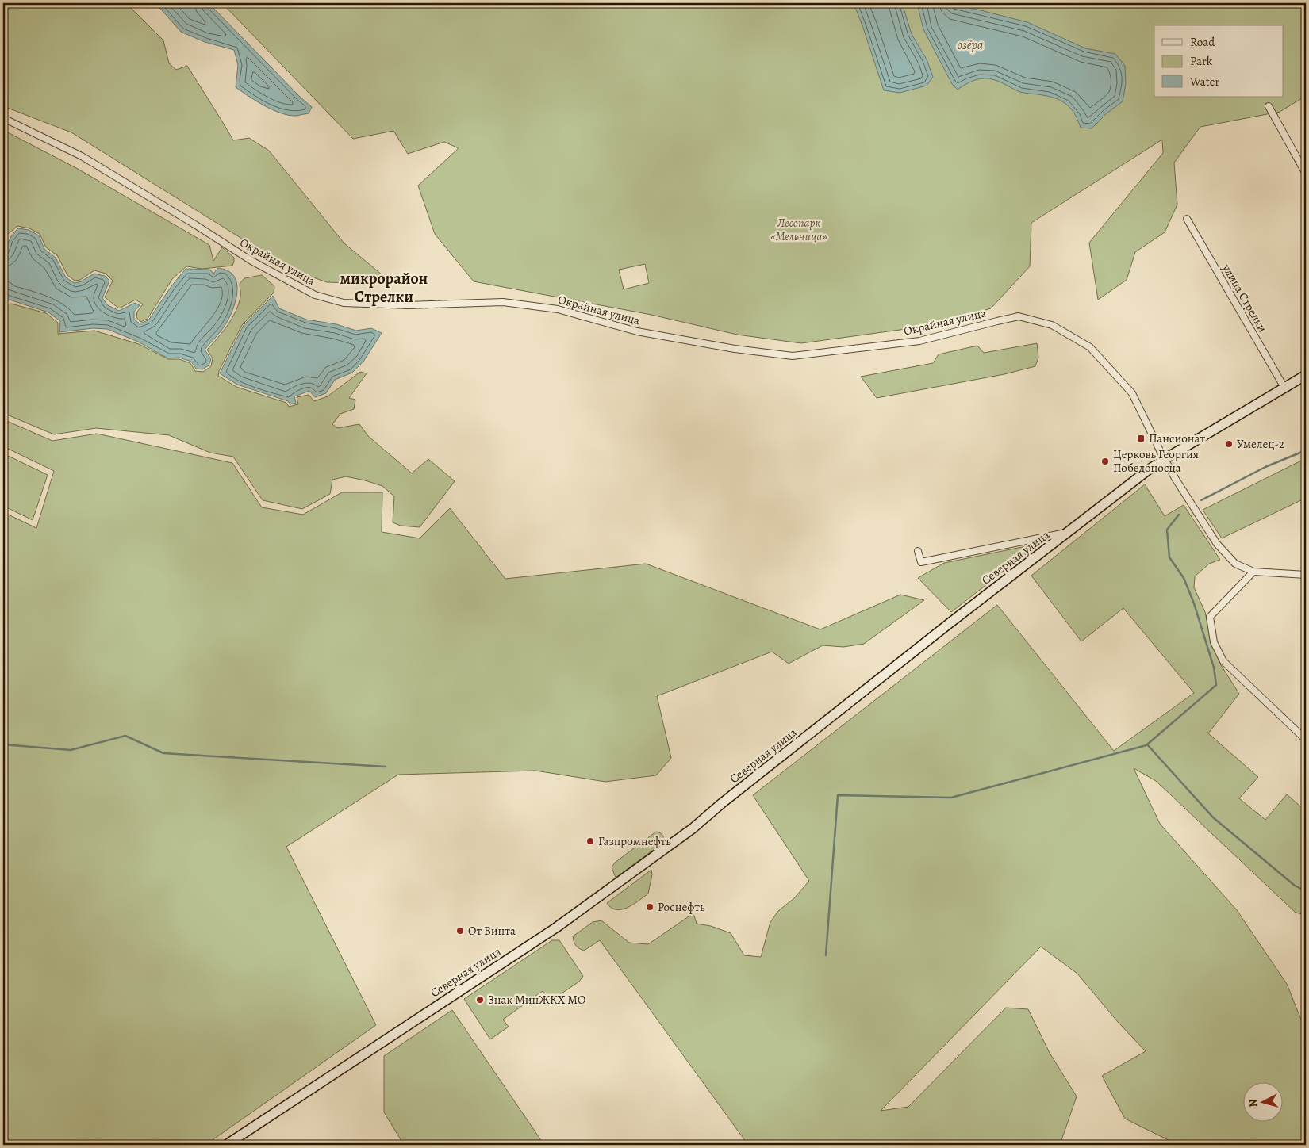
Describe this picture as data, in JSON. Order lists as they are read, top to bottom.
{
  "streets": {
    "main road": ["Северная улица"],
    "street": ["Окрайная улица", "улица Стрелки"]
  },
  "crossings": [
    ["Окрайная улица", "Северная улица"],
    ["улица Стрелки", "Северная улица"]
  ],
  "districts": ["микрорайон Стрелки"],
  "water": ["озёра"],
  "parks": ["Лесопарк «Мельница»"],
  "places": {
    "transit": ["Пансионат"],
    "other": [
      "Умелец-2",
      "Церковь Георгия Победоносца",
      "Газпромнефть",
      "Роснефть",
      "От Винта",
      "Знак МинЖКХ МО"
    ]
  },
  "legend": ["Road", "Park", "Water"],
  "north": "left"
}
